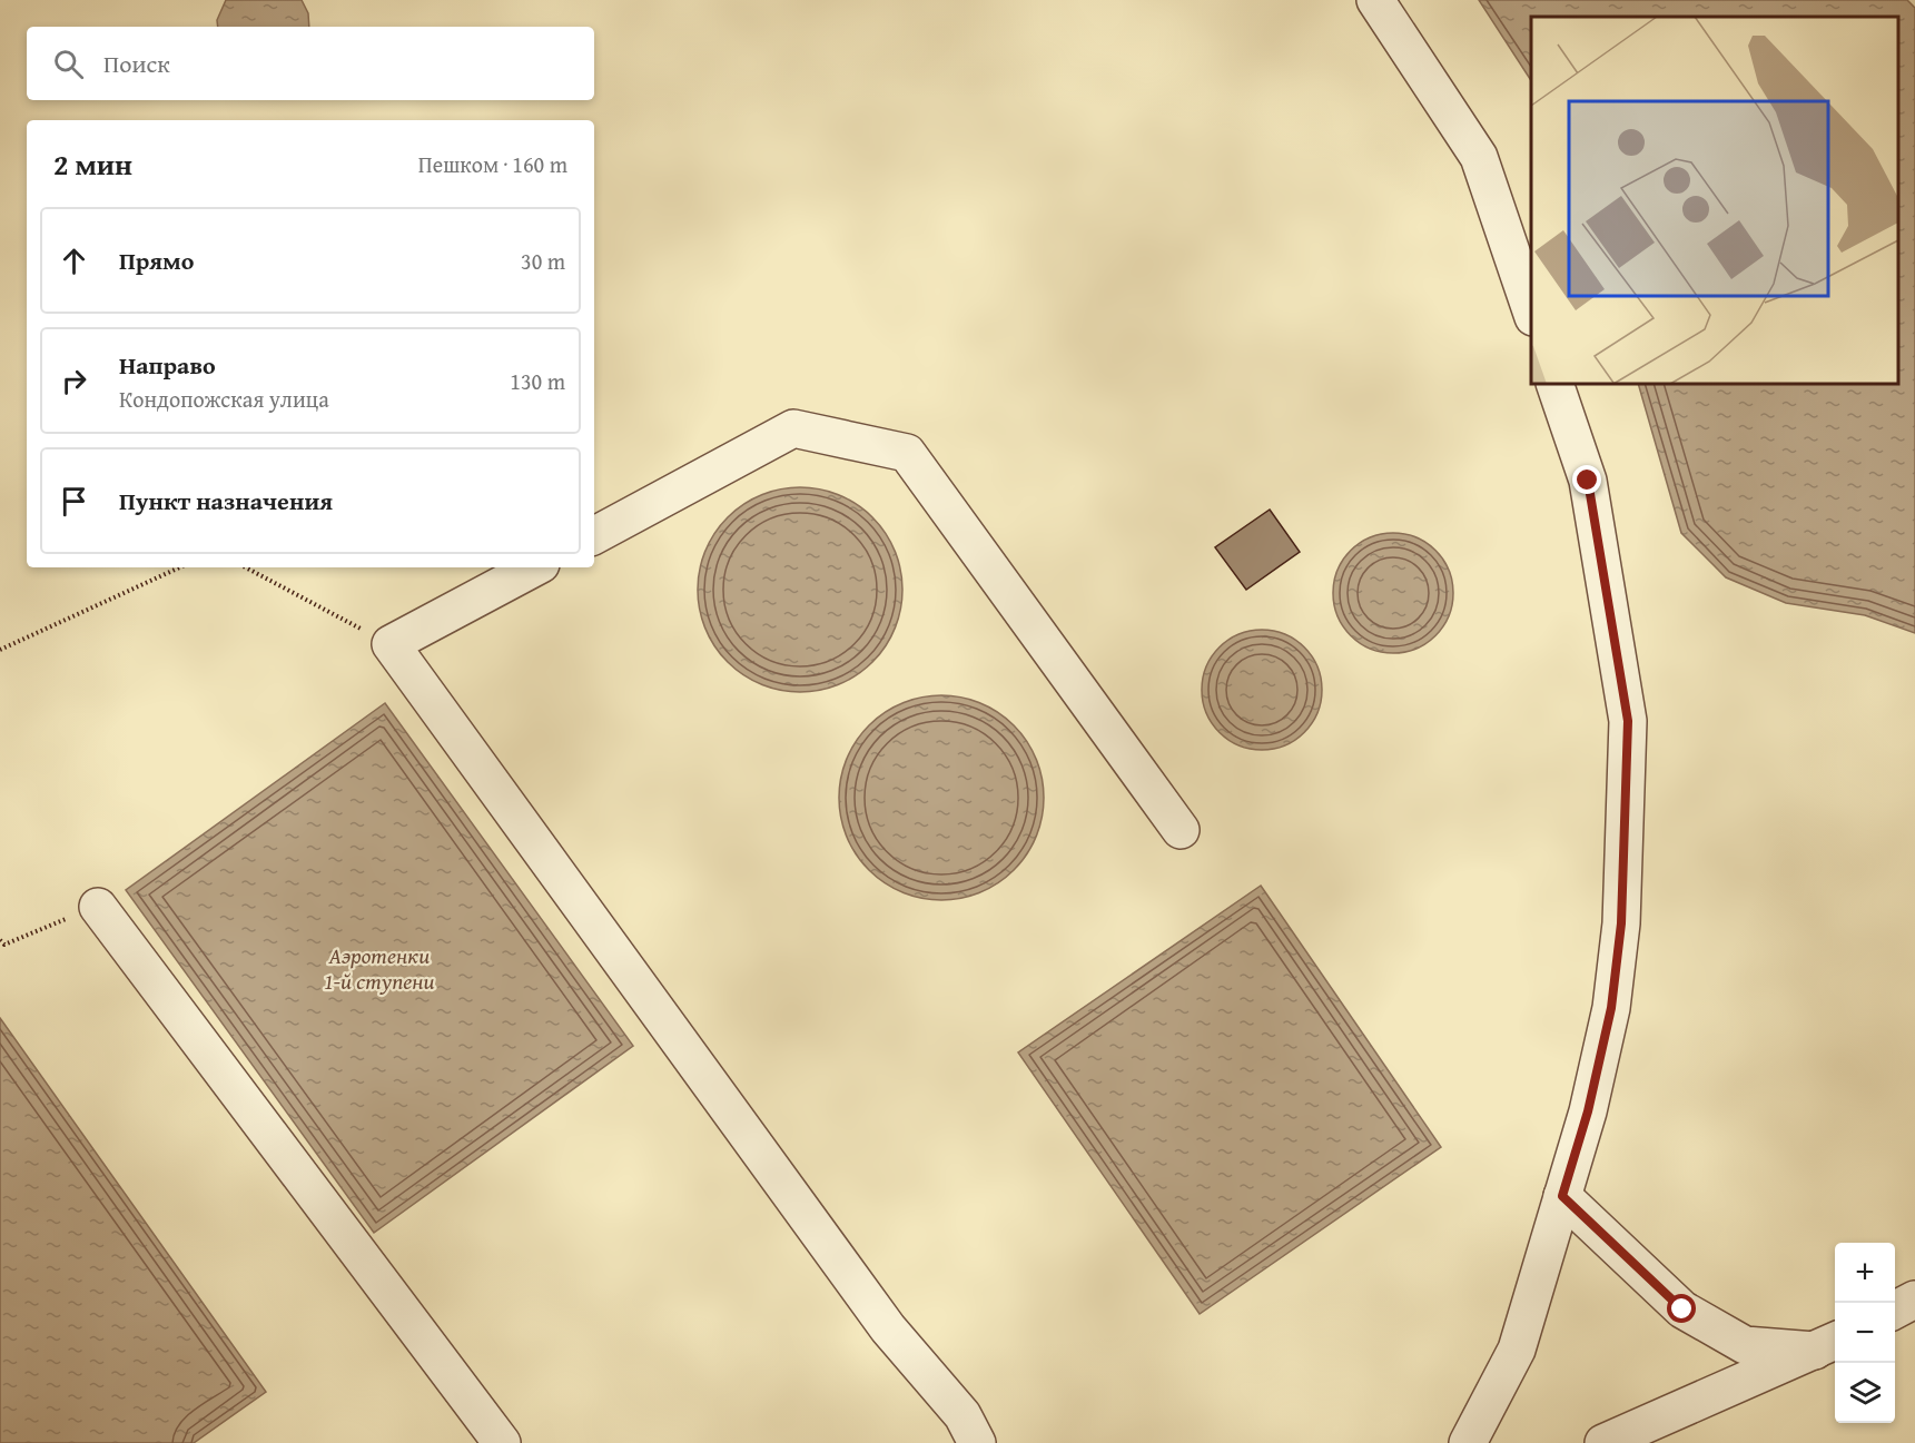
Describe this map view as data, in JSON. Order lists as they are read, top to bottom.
{
  "water": ["Аэротенки 1-й ступени"],
  "page": {
    "search": "Поиск",
    "heading": ["2 мин", "Пешком · 160 m"],
    "list": [
      ["Прямо", "30 m"],
      ["Направо", "Кондопожская улица", "130 m"],
      "Пункт назначения"
    ],
    "map_buttons": ["+", "−"]
  }
}
